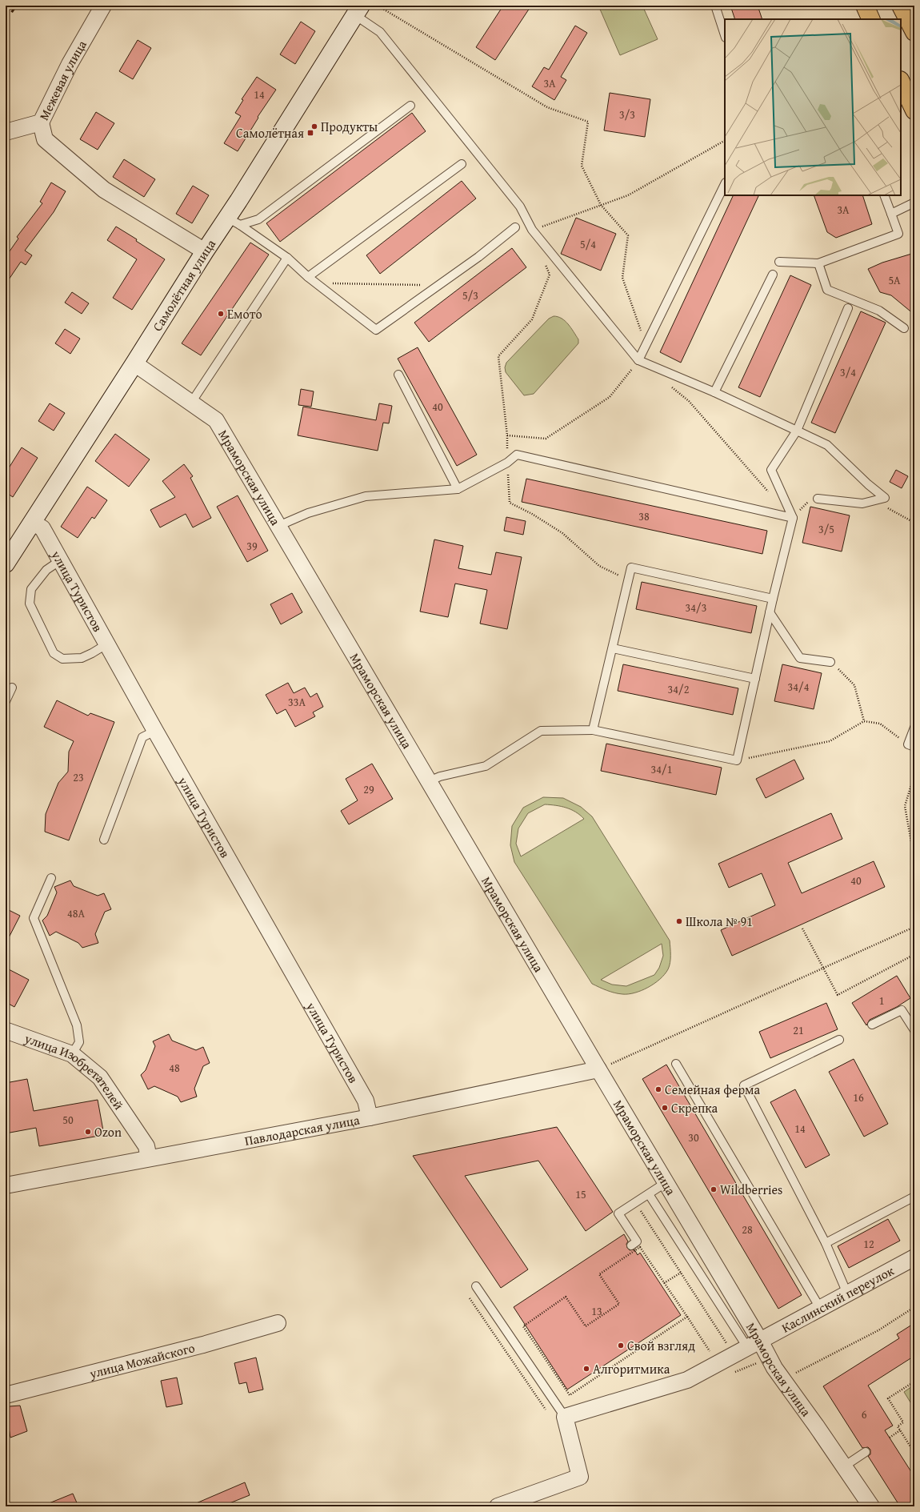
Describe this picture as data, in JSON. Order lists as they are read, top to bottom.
{
  "streets": {
    "main road": ["Самолётная улица"],
    "street": [
      "Межевая улица",
      "Мраморская улица",
      "улица Туристов",
      "улица Изобретателей",
      "Павлодарская улица",
      "Каслинский переулок",
      "улица Можайского"
    ]
  },
  "crossings": [
    ["Самолётная улица", "Мраморская улица"],
    ["Самолётная улица", "улица Туристов"],
    ["Мраморская улица", "Павлодарская улица"],
    ["Мраморская улица", "Каслинский переулок"],
    ["улица Туристов", "Павлодарская улица"],
    ["улица Изобретателей", "Павлодарская улица"]
  ],
  "places": {
    "other": [
      "Продукты",
      "Емото",
      "Школа № 91",
      "Семейная ферма",
      "Скрепка",
      "Ozon",
      "Wildberries",
      "Свой взгляд",
      "Алгоритмика"
    ],
    "transit": ["Самолётная"]
  },
  "house_numbers": [
    "3А",
    "14",
    "3/3",
    "3А",
    "5/4",
    "5А",
    "5/3",
    "3/4",
    "40",
    "38",
    "3/5",
    "39",
    "34/3",
    "34/4",
    "34/2",
    "33А",
    "34/1",
    "23",
    "29",
    "40",
    "48А",
    "1",
    "21",
    "48",
    "16",
    "50",
    "14",
    "30",
    "15",
    "28",
    "12",
    "13",
    "6"
  ]
}
